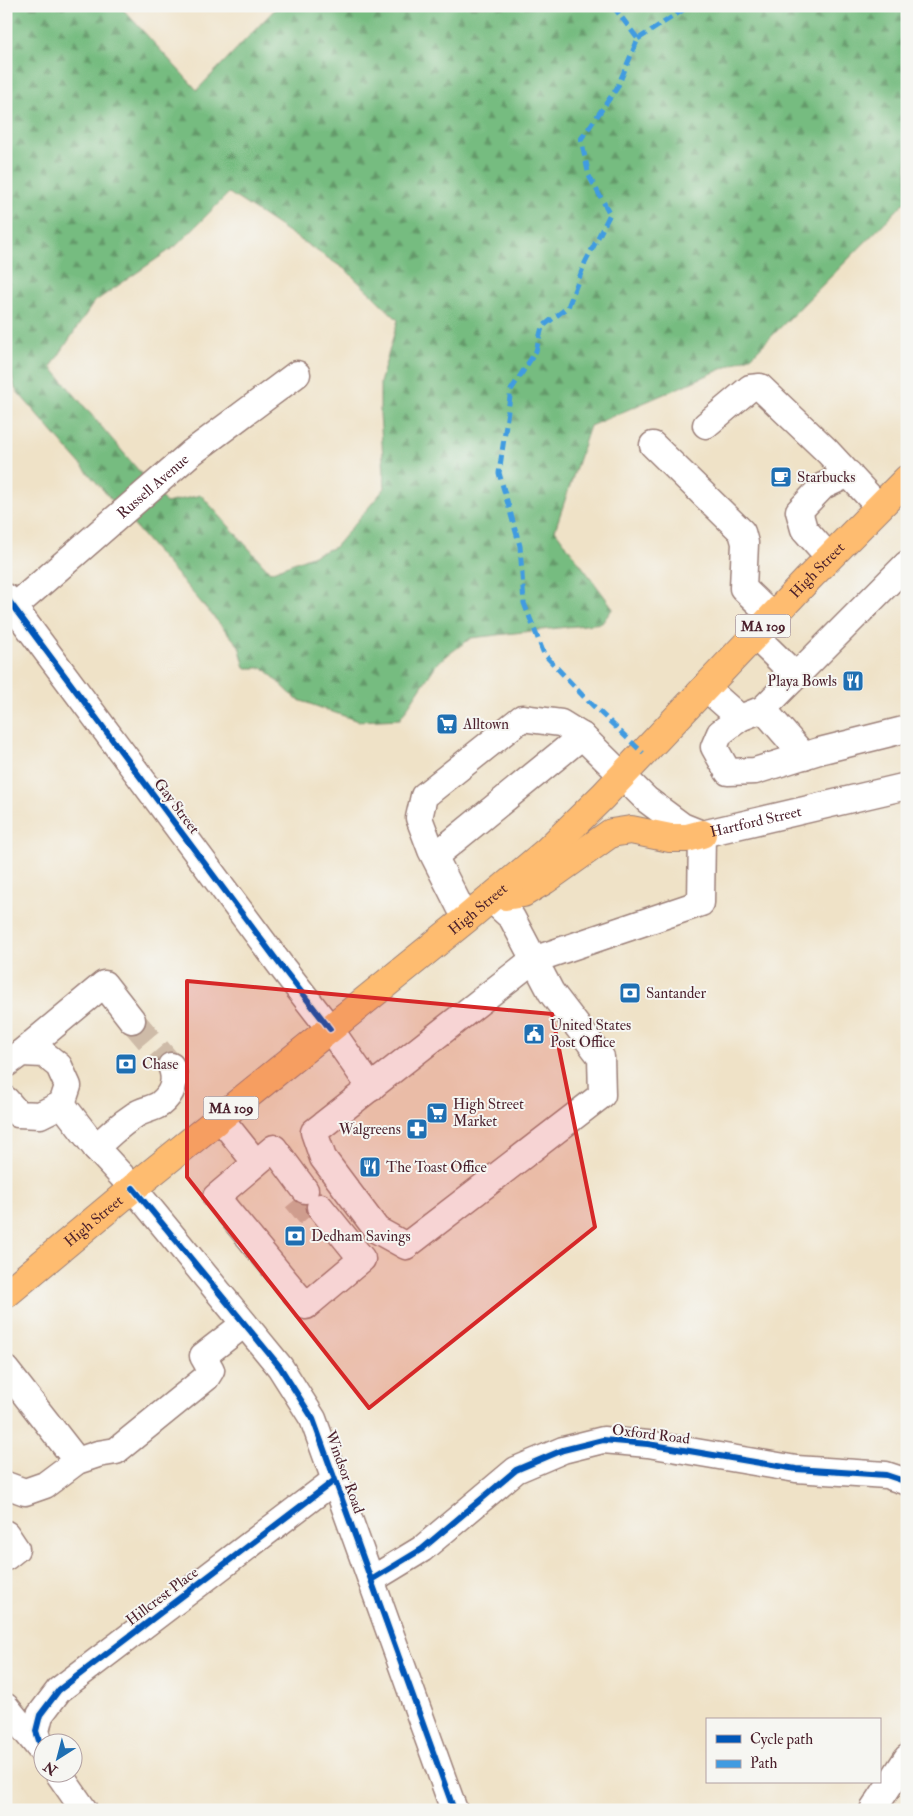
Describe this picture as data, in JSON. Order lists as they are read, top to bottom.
{
  "streets": {
    "main road": ["High Street", "MA 109"],
    "street": [
      "Russell Avenue",
      "Gay Street",
      "Hartford Street",
      "Oxford Road",
      "Windsor Road",
      "Hillcrest Place"
    ]
  },
  "crossings": [
    ["Russell Avenue", "Gay Street"],
    ["High Street", "Gay Street"],
    ["High Street", "Hartford Street"],
    ["High Street", "Windsor Road"],
    ["Oxford Road", "Windsor Road"],
    ["Windsor Road", "Hillcrest Place"]
  ],
  "places": {
    "cafe": ["Starbucks"],
    "restaurant": ["Playa Bowls", "The Toast Office"],
    "supermarket": ["Alltown", "High Street Market"],
    "bank": ["Santander", "Chase", "Dedham Savings"],
    "public building": ["United States Post Office"],
    "pharmacy": ["Walgreens"]
  },
  "legend": ["Cycle path", "Path"],
  "north": "bottom left"
}
